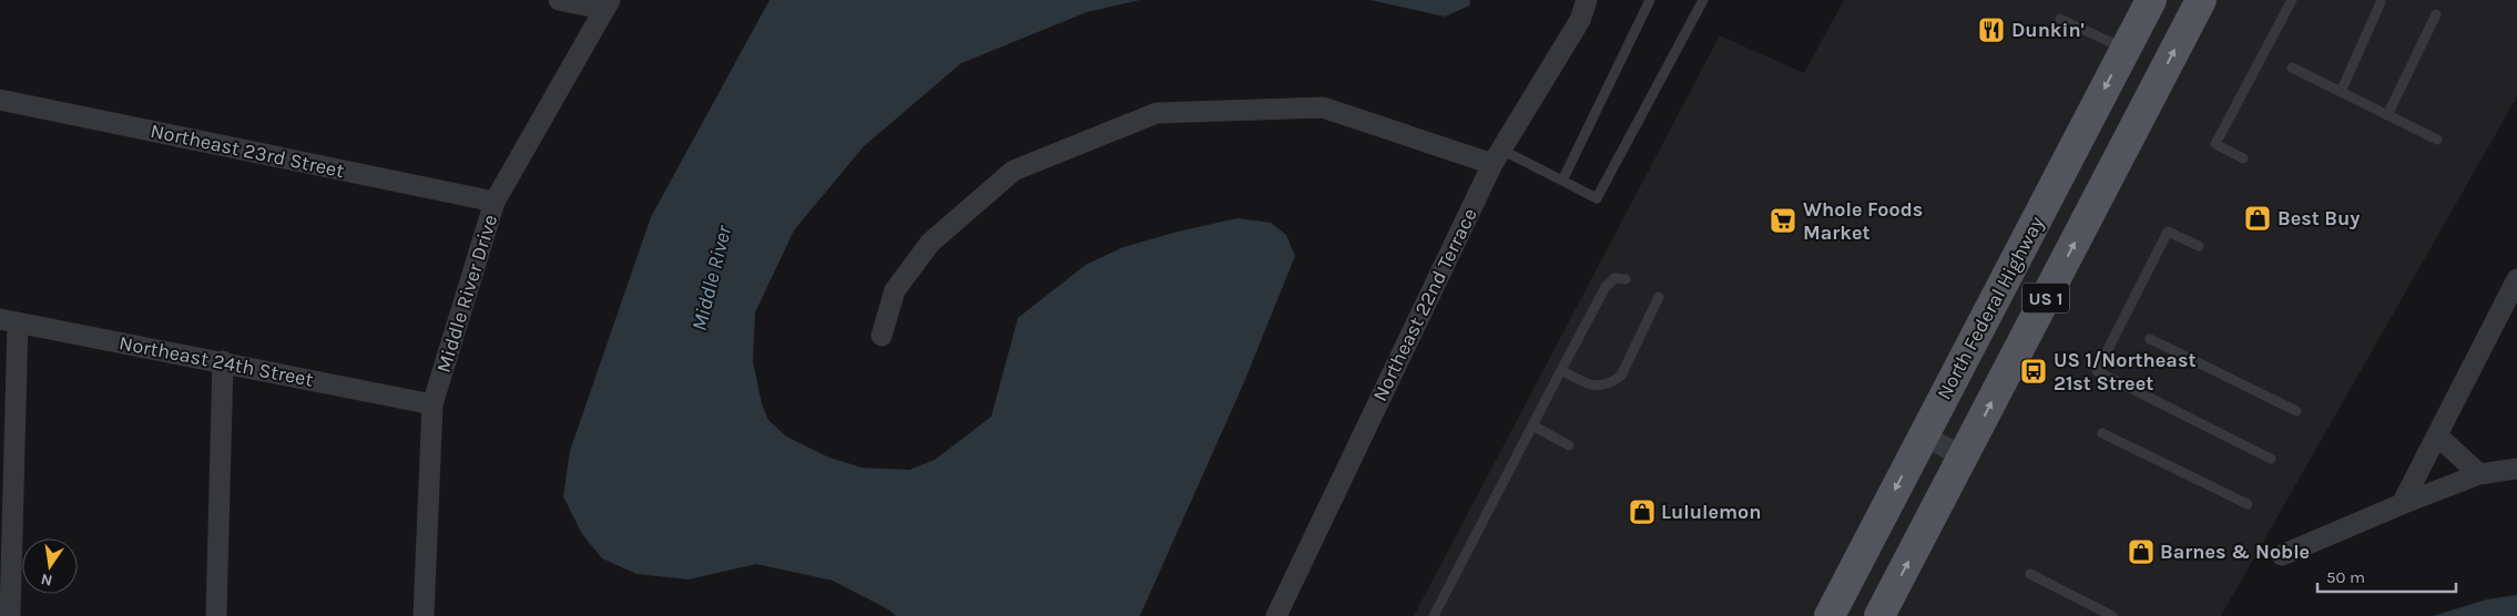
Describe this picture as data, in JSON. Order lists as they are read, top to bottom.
{
  "streets": {
    "main road": ["US 1", "North Federal Highway"],
    "street": [
      "Northeast 23rd Street",
      "Middle River Drive",
      "Northeast 22nd Terrace",
      "Northeast 24th Street"
    ]
  },
  "crossings": [
    ["Northeast 23rd Street", "Middle River Drive"],
    ["Middle River Drive", "Northeast 24th Street"]
  ],
  "water": ["Middle River"],
  "places": {
    "restaurant": ["Dunkin'"],
    "shop": ["Best Buy", "Lululemon", "Barnes & Noble"],
    "supermarket": ["Whole Foods Market"],
    "bus stop": ["US 1/Northeast 21st Street"]
  },
  "scale_bar": "50 m",
  "north": "bottom"
}
